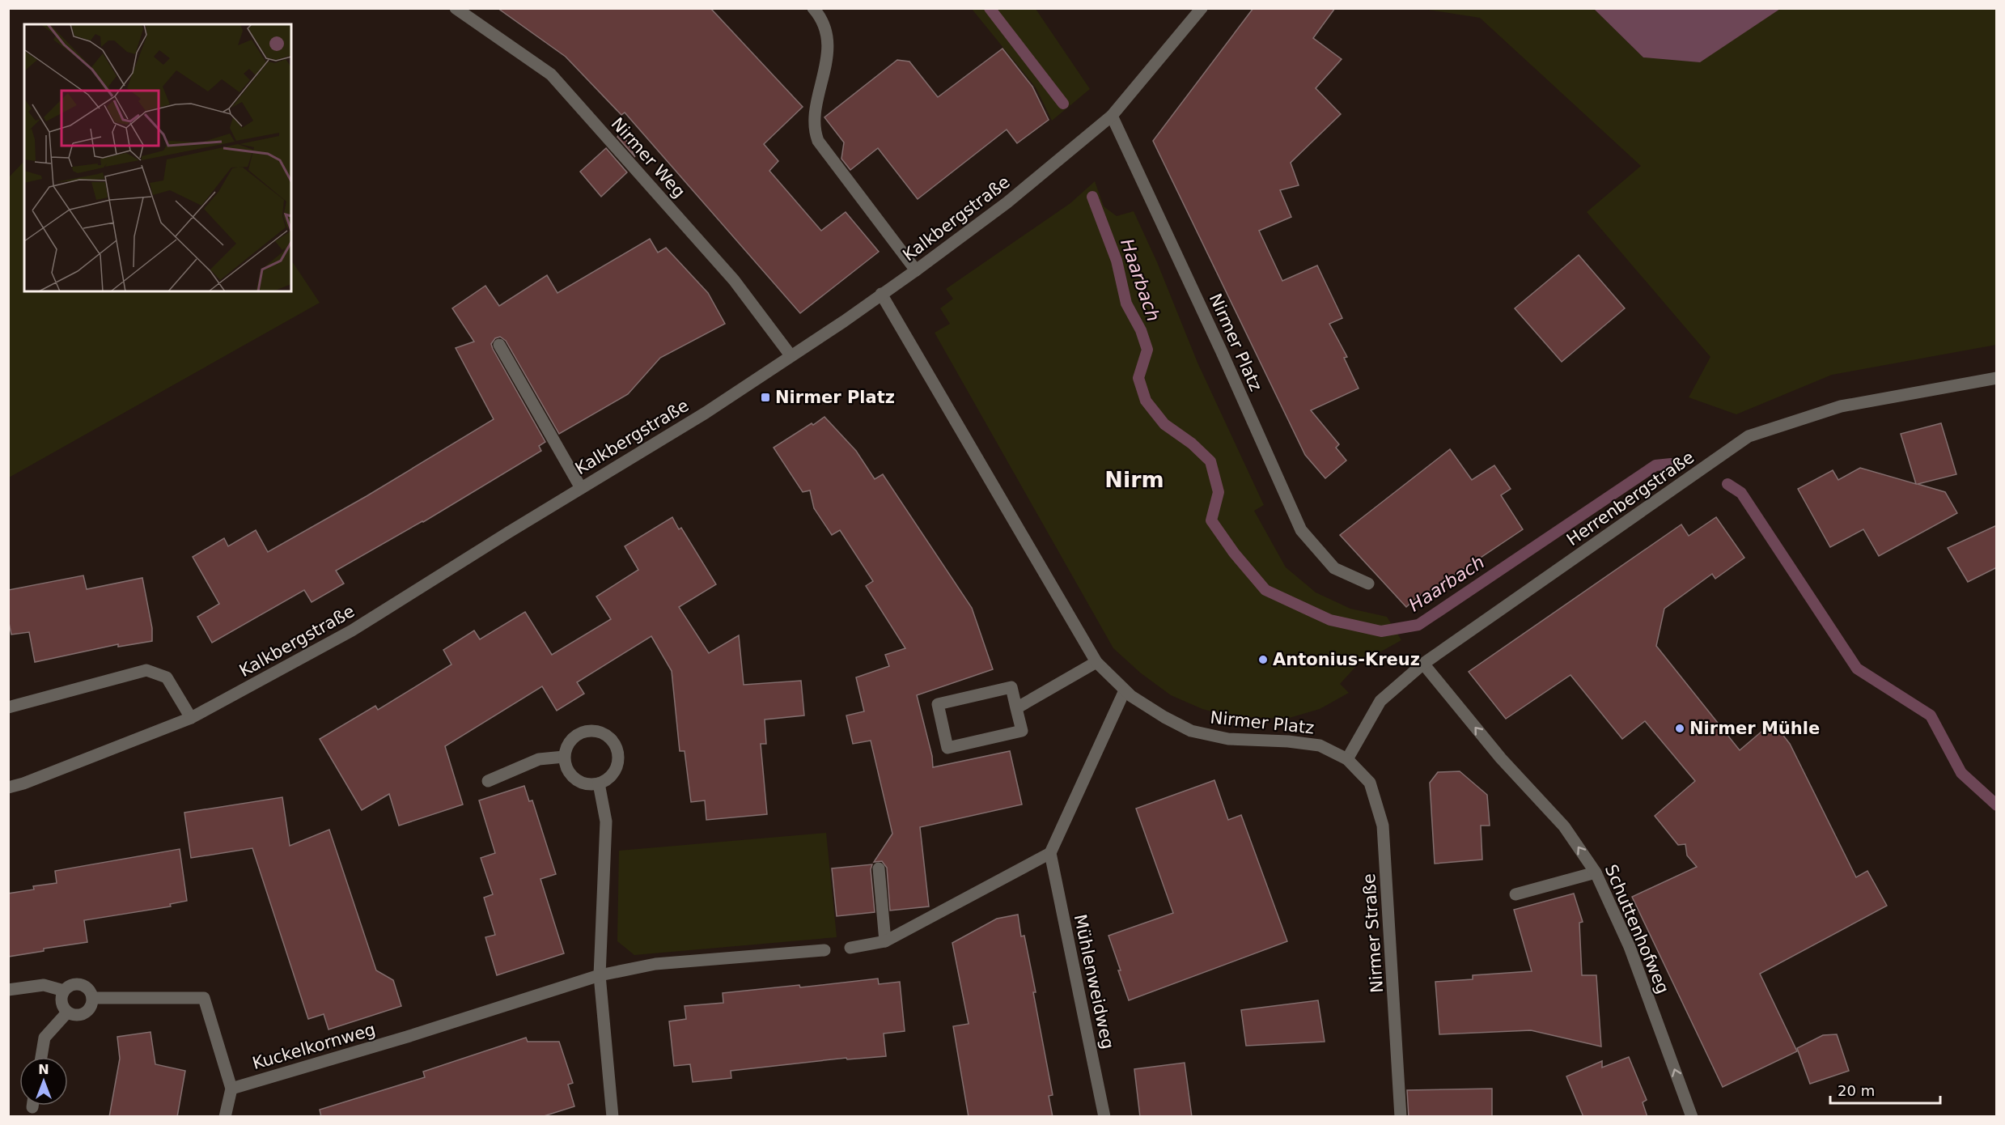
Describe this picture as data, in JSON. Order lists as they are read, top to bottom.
{
  "streets": {
    "street": [
      "Nirmer Weg",
      "Kalkbergstraße",
      "Nirmer Platz",
      "Herrenbergstraße",
      "Schuttenhofweg",
      "Nirmer Straße",
      "Mühlenweidweg",
      "Kuckelkornweg"
    ]
  },
  "crossings": [
    ["Nirmer Weg", "Kalkbergstraße"],
    ["Kalkbergstraße", "Nirmer Platz"],
    ["Nirmer Platz", "Herrenbergstraße"],
    ["Nirmer Platz", "Nirmer Straße"],
    ["Herrenbergstraße", "Schuttenhofweg"],
    ["Herrenbergstraße", "Nirmer Straße"]
  ],
  "one_way": ["Schuttenhofweg"],
  "districts": ["Nirm"],
  "water": ["Haarbach"],
  "places": {
    "transit": ["Nirmer Platz"],
    "other": ["Antonius-Kreuz", "Nirmer Mühle"]
  },
  "scale_bar": "20 m",
  "north": "top"
}
